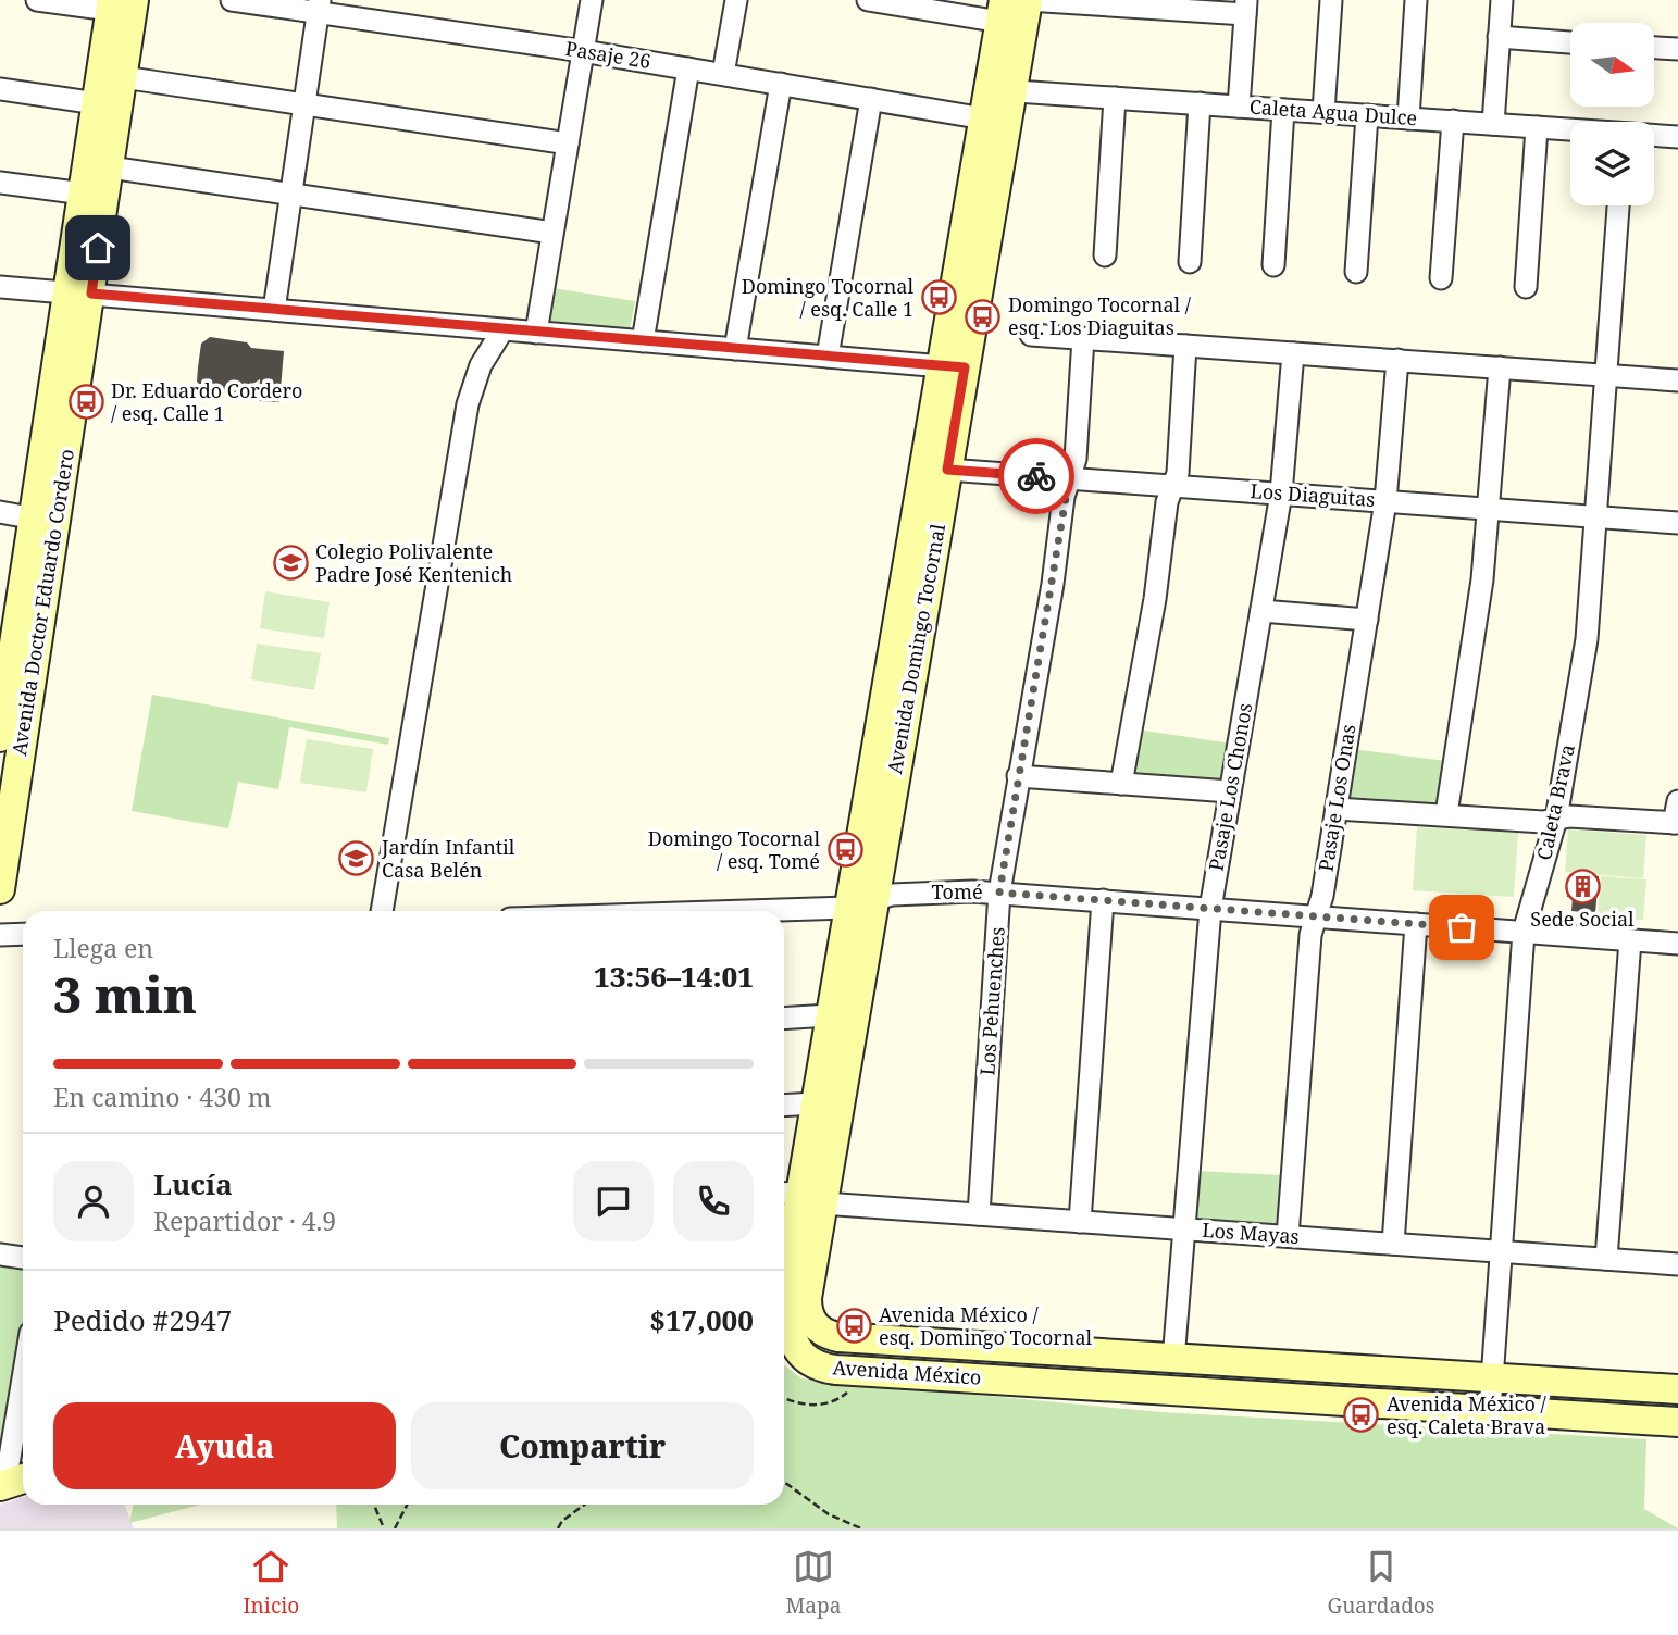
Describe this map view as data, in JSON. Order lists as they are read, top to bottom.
{
  "streets": {
    "main road": ["Avenida Doctor Eduardo Cordero", "Avenida Domingo Tocornal", "Avenida México"],
    "street": [
      "Pasaje 26",
      "Caleta Agua Dulce",
      "Los Diaguitas",
      "Pasaje Los Chonos",
      "Pasaje Los Onas",
      "Caleta Brava",
      "Tomé",
      "Los Pehuenches",
      "Los Mayas"
    ]
  },
  "crossings": [
    ["Pasaje 26", "Avenida Domingo Tocornal"],
    ["Caleta Agua Dulce", "Avenida Domingo Tocornal"],
    ["Los Diaguitas", "Avenida Domingo Tocornal"],
    ["Los Diaguitas", "Pasaje Los Chonos"],
    ["Los Diaguitas", "Pasaje Los Onas"],
    ["Los Diaguitas", "Caleta Brava"],
    ["Los Diaguitas", "Los Pehuenches"],
    ["Avenida Domingo Tocornal", "Tomé"],
    ["Avenida Domingo Tocornal", "Los Mayas"],
    ["Avenida Domingo Tocornal", "Avenida México"],
    ["Pasaje Los Chonos", "Tomé"],
    ["Pasaje Los Chonos", "Los Mayas"],
    ["Pasaje Los Chonos", "Avenida México"],
    ["Pasaje Los Onas", "Tomé"],
    ["Pasaje Los Onas", "Los Mayas"],
    ["Caleta Brava", "Tomé"],
    ["Caleta Brava", "Los Mayas"],
    ["Caleta Brava", "Avenida México"],
    ["Tomé", "Los Pehuenches"],
    ["Los Pehuenches", "Los Mayas"]
  ],
  "places": {
    "bus stop": [
      "Domingo Tocornal / esq. Calle 1",
      "Domingo Tocornal / esq. Los Diaguitas",
      "Dr. Eduardo Cordero / esq. Calle 1",
      "Domingo Tocornal / esq. Tomé",
      "Avenida México / esq. Domingo Tocornal",
      "Avenida México / esq. Caleta Brava"
    ],
    "school or university": ["Colegio Polivalente Padre José Kentenich", "Jardín Infantil Casa Belén"],
    "building": ["Sede Social"]
  },
  "north": "right",
  "page": {
    "heading": ["3 min", "Llega en", "13:56–14:01"],
    "panel": [
      "Lucía",
      "Repartidor · 4.9",
      "Pedido #2947",
      "$17,000"
    ],
    "bar": "En camino · 430 m",
    "buttons": ["Ayuda", "Compartir"],
    "tabs": ["Inicio", "Mapa", "Guardados"]
  }
}
